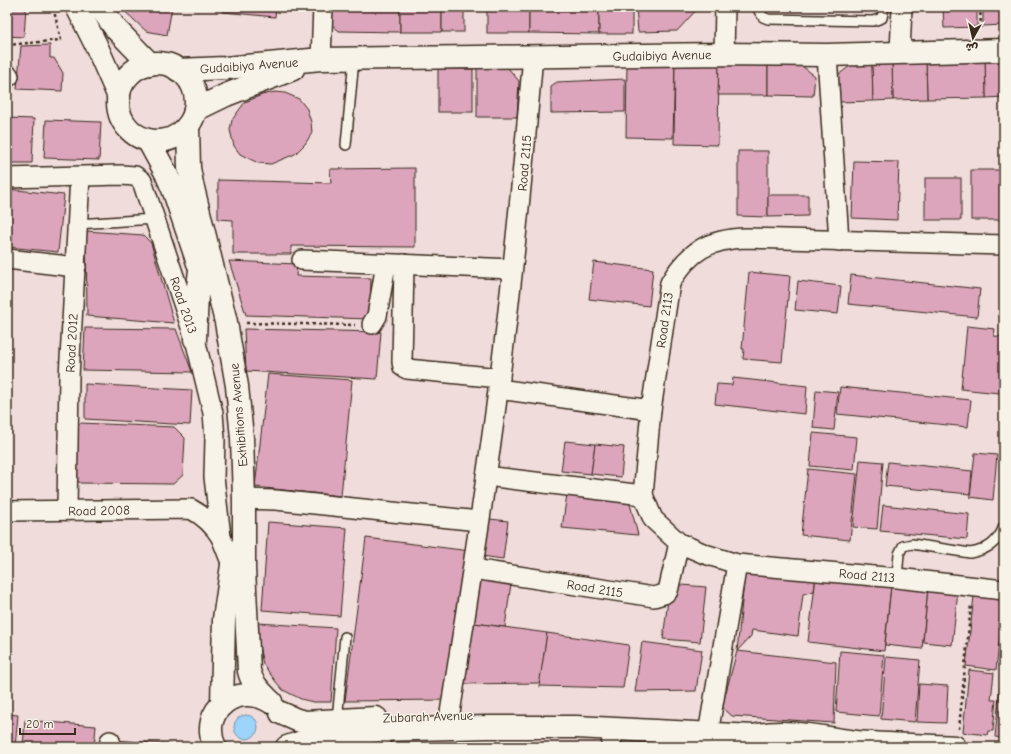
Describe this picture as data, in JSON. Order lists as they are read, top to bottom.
{
  "streets": {
    "street": [
      "Gudaibiya Avenue",
      "Road 2115",
      "Road 2013",
      "Road 2113",
      "Road 2012",
      "Exhibitions Avenue",
      "Road 2008",
      "Zubarah Avenue"
    ]
  },
  "crossings": [
    ["Gudaibiya Avenue", "Road 2115"],
    ["Gudaibiya Avenue", "Exhibitions Avenue"],
    ["Road 2115", "Road 2113"],
    ["Road 2115", "Zubarah Avenue"],
    ["Road 2013", "Road 2012"],
    ["Road 2013", "Exhibitions Avenue"],
    ["Road 2012", "Road 2008"],
    ["Exhibitions Avenue", "Zubarah Avenue"]
  ],
  "scale_bar": "20 m",
  "north": "bottom"
}
